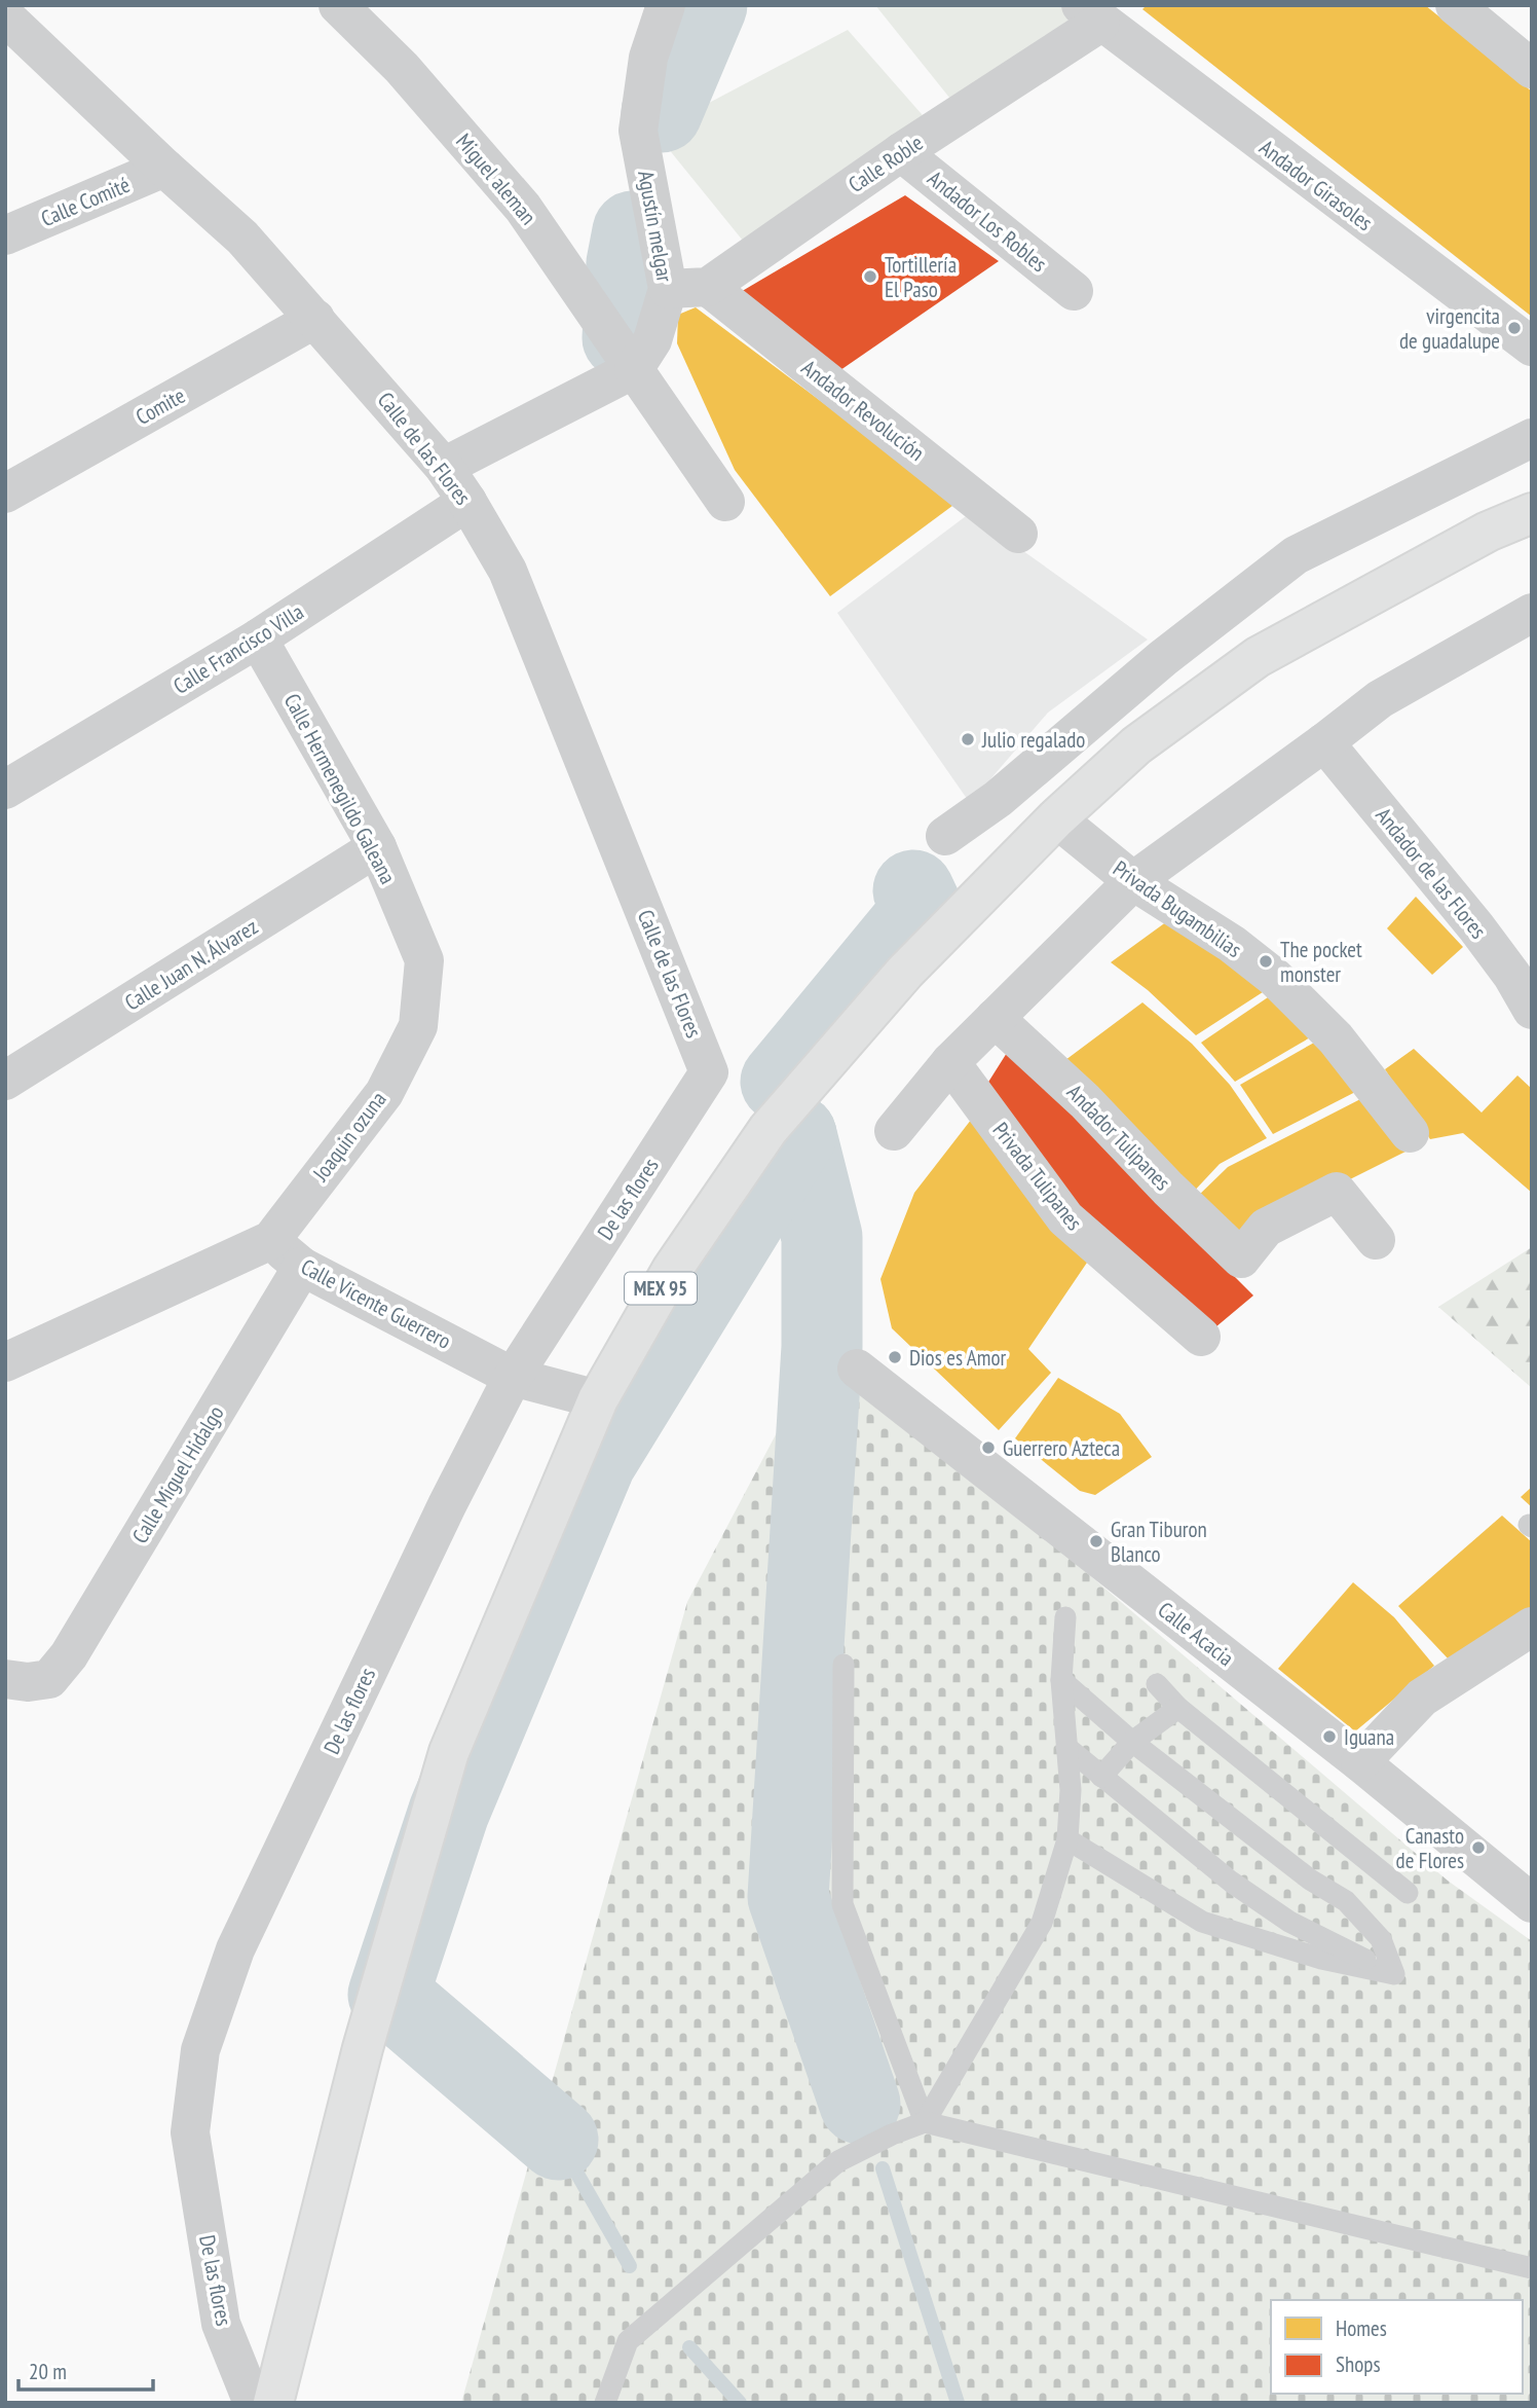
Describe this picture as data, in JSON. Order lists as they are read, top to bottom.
{
  "streets": {
    "highway": ["MEX 95"],
    "street": [
      "Calle Roble",
      "Miguel aleman",
      "Andador Girasoles",
      "Calle Comité",
      "Andador Los Robles",
      "Agustín melgar",
      "Comite",
      "Andador Revolución",
      "Calle de las Flores",
      "Calle Francisco Villa",
      "Calle Hermenegildo Galeana",
      "Andador de las Flores",
      "Privada Bugambilias",
      "Calle Juan N. Álvarez",
      "Joaquin ozuna",
      "Andador Tulipanes",
      "Privada Tulipanes",
      "De las flores",
      "Calle Vicente Guerrero",
      "Calle Miguel Hidalgo",
      "Calle Acacia"
    ]
  },
  "crossings": [
    ["Calle Roble", "Andador Girasoles"],
    ["Calle Roble", "Andador Los Robles"],
    ["Calle Roble", "Andador Revolución"],
    ["Miguel aleman", "Agustín melgar"],
    ["Calle Comité", "Calle de las Flores"],
    ["Comite", "Calle de las Flores"],
    ["Calle de las Flores", "Calle Francisco Villa"],
    ["Calle de las Flores", "De las flores"],
    ["Calle Francisco Villa", "Calle Hermenegildo Galeana"],
    ["Calle Hermenegildo Galeana", "Calle Juan N. Álvarez"],
    ["Calle Hermenegildo Galeana", "Joaquin ozuna"],
    ["Privada Bugambilias", "MEX 95"],
    ["Joaquin ozuna", "Calle Vicente Guerrero"],
    ["De las flores", "Calle Vicente Guerrero"],
    ["MEX 95", "Calle Vicente Guerrero"],
    ["Calle Vicente Guerrero", "Calle Miguel Hidalgo"]
  ],
  "places": [
    "Tortillería El Paso",
    "virgencita de guadalupe",
    "Julio regalado",
    "The pocket monster",
    "Dios es Amor",
    "Guerrero Azteca",
    "Gran Tiburon Blanco",
    "Iguana",
    "Canasto de Flores"
  ],
  "legend": ["Homes", "Shops"],
  "scale_bar": "20 m"
}
